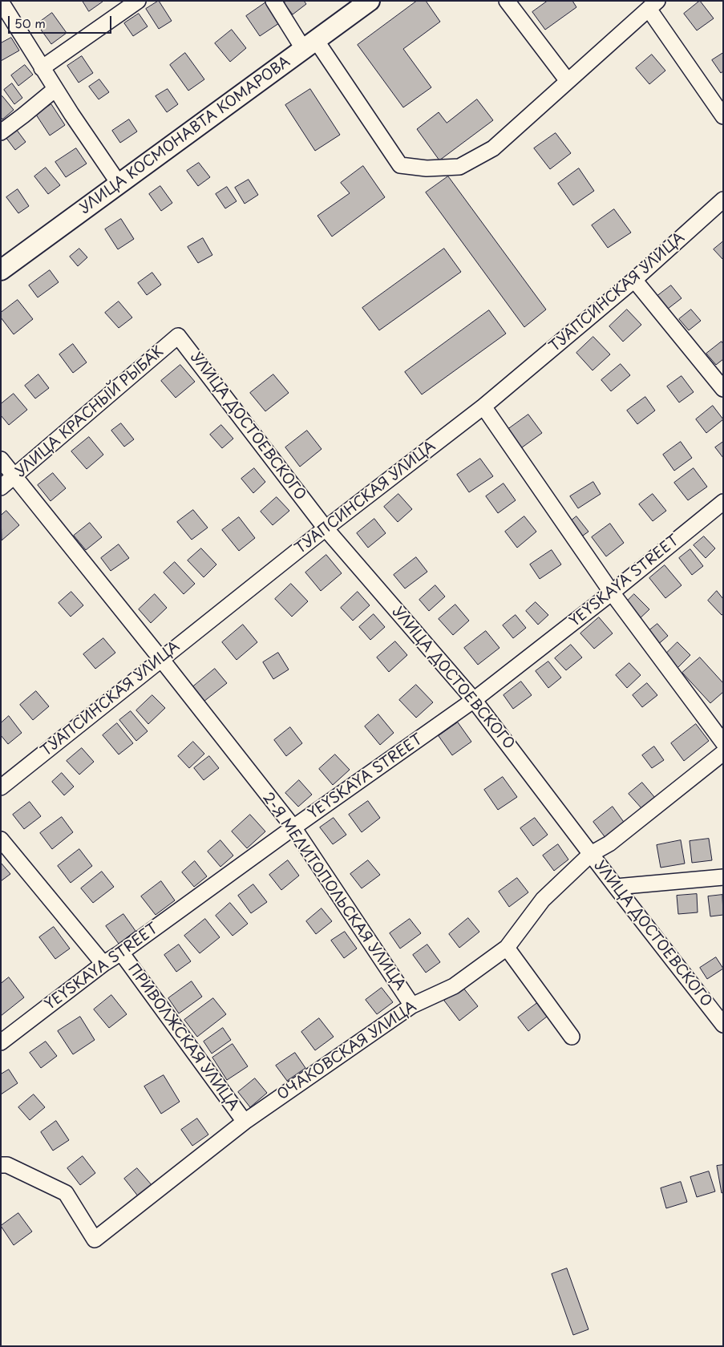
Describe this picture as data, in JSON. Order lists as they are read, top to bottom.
{
  "streets": {
    "main road": ["УЛИЦА КОСМОНАВТА КОМАРОВА"],
    "street": [
      "ТУАПСИНСКАЯ УЛИЦА",
      "УЛИЦА КРАСНЫЙ РЫБАК",
      "УЛИЦА ДОСТОЕВСКОГО",
      "YEYSKAYA STREET",
      "2-Я МЕЛИТОПОЛЬСКАЯ УЛИЦА",
      "ПРИВОЛЖСКАЯ УЛИЦА",
      "ОЧАКОВСКАЯ УЛИЦА"
    ]
  },
  "crossings": [
    ["ТУАПСИНСКАЯ УЛИЦА", "УЛИЦА ДОСТОЕВСКОГО"],
    ["ТУАПСИНСКАЯ УЛИЦА", "2-Я МЕЛИТОПОЛЬСКАЯ УЛИЦА"],
    ["УЛИЦА КРАСНЫЙ РЫБАК", "УЛИЦА ДОСТОЕВСКОГО"],
    ["УЛИЦА КРАСНЫЙ РЫБАК", "2-Я МЕЛИТОПОЛЬСКАЯ УЛИЦА"],
    ["УЛИЦА ДОСТОЕВСКОГО", "YEYSKAYA STREET"],
    ["УЛИЦА ДОСТОЕВСКОГО", "ОЧАКОВСКАЯ УЛИЦА"],
    ["YEYSKAYA STREET", "2-Я МЕЛИТОПОЛЬСКАЯ УЛИЦА"],
    ["YEYSKAYA STREET", "ПРИВОЛЖСКАЯ УЛИЦА"],
    ["2-Я МЕЛИТОПОЛЬСКАЯ УЛИЦА", "ОЧАКОВСКАЯ УЛИЦА"],
    ["ПРИВОЛЖСКАЯ УЛИЦА", "ОЧАКОВСКАЯ УЛИЦА"]
  ],
  "scale_bar": "50 m"
}
